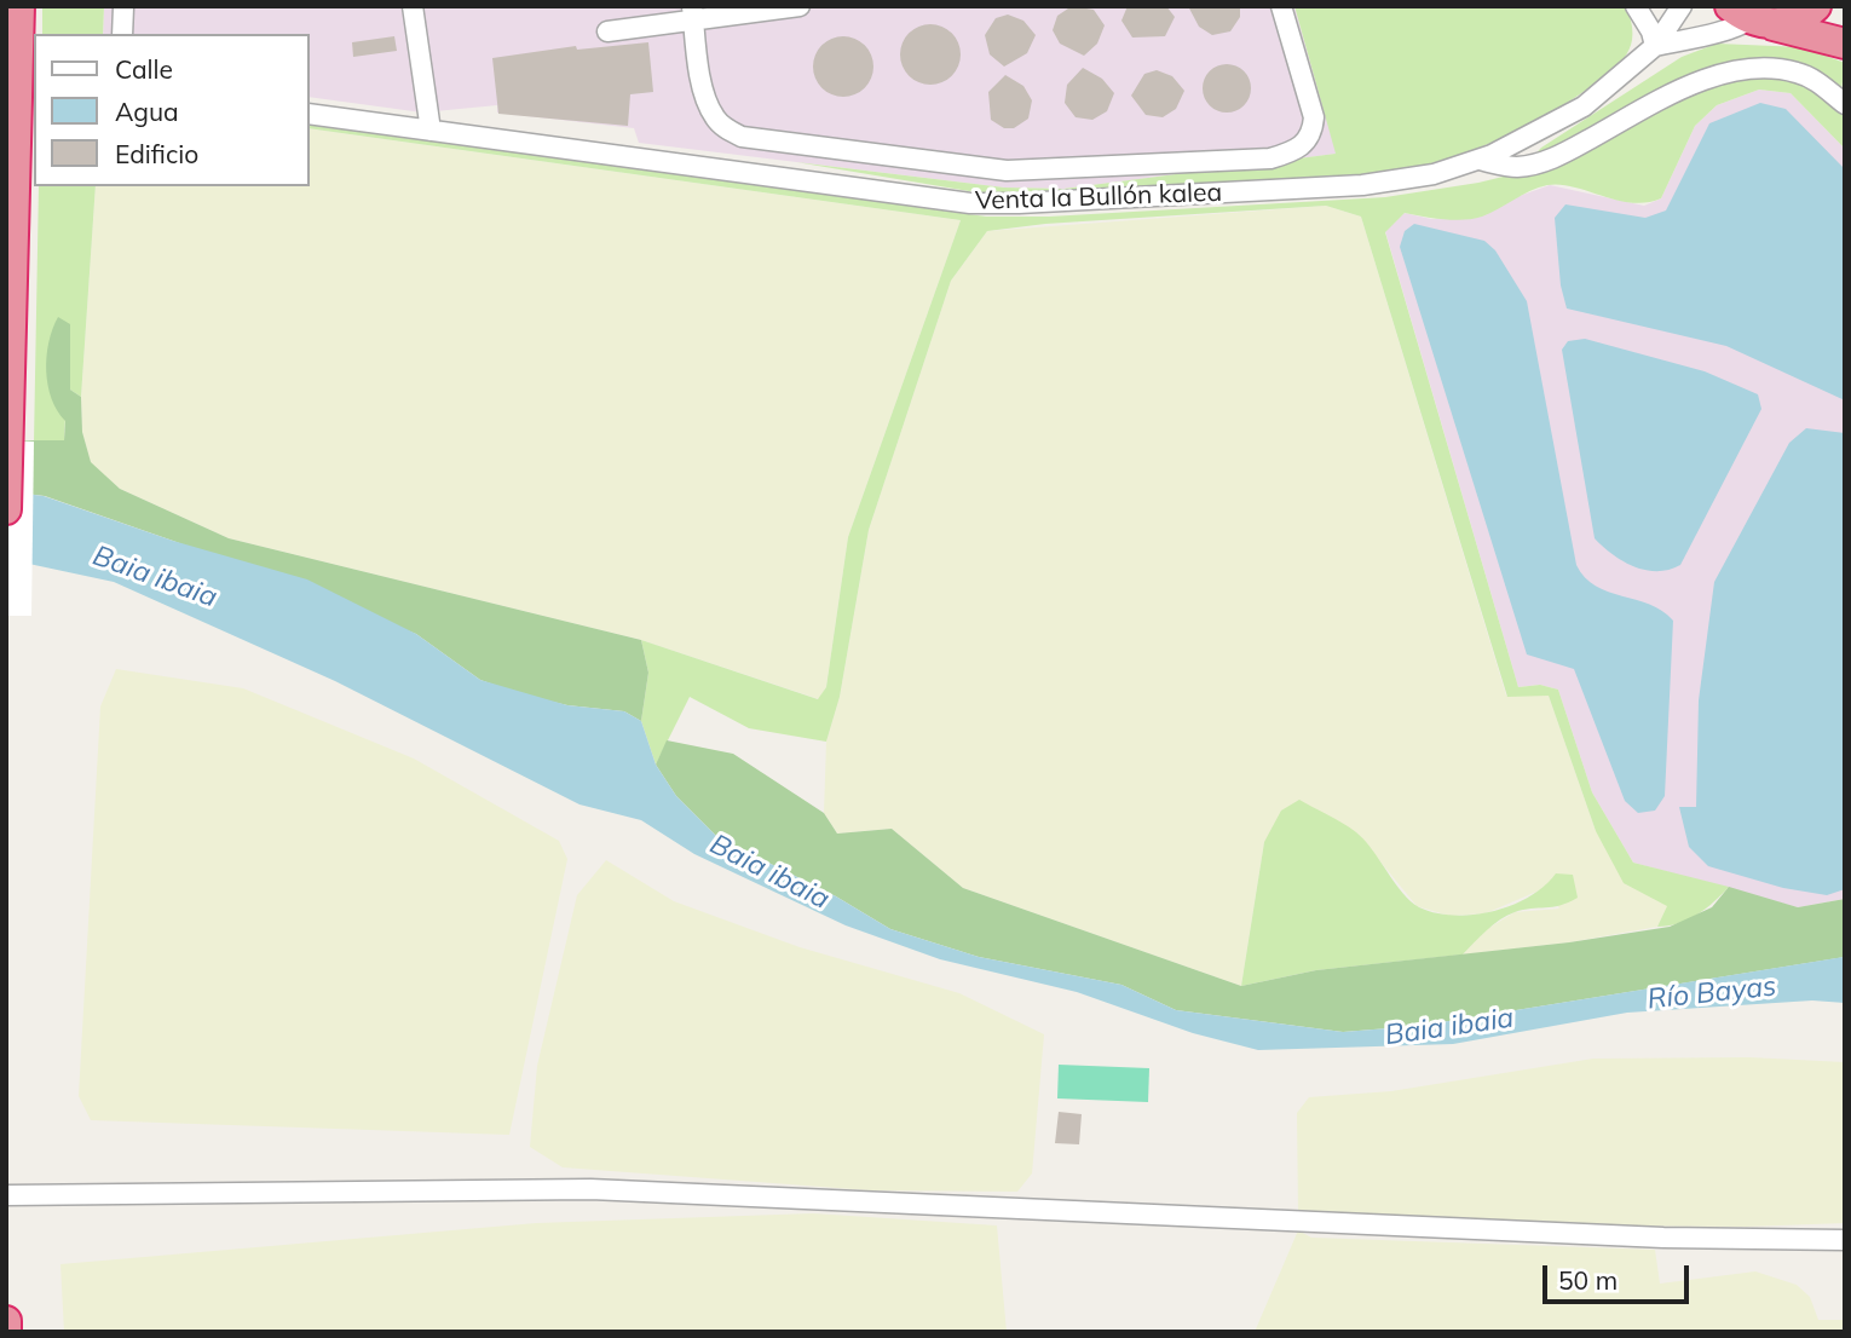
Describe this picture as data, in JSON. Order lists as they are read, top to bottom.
{
  "streets": {
    "street": ["Venta la Bullón kalea"]
  },
  "water": ["Baia ibaia", "Río Bayas"],
  "legend": ["Calle", "Agua", "Edificio"],
  "scale_bar": "50 m"
}
